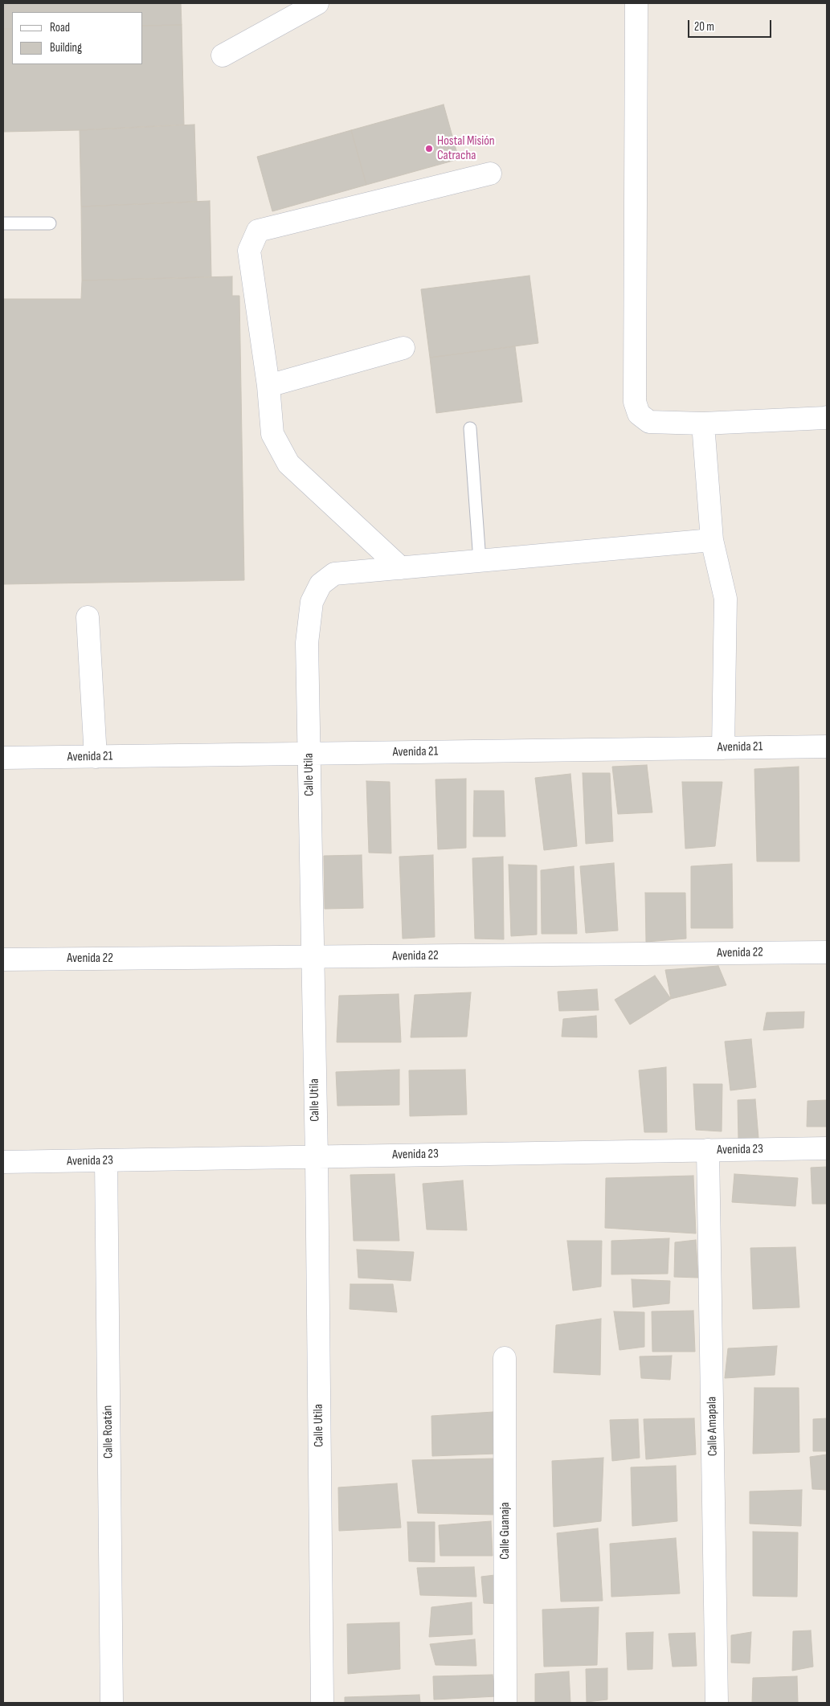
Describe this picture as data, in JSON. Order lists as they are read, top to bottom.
{
  "streets": {
    "street": [
      "Avenida 21",
      "Calle Utila",
      "Avenida 22",
      "Avenida 23",
      "Calle Amapala",
      "Calle Roatán",
      "Calle Guanaja"
    ]
  },
  "crossings": [
    ["Avenida 21", "Calle Utila"],
    ["Calle Utila", "Avenida 22"],
    ["Calle Utila", "Avenida 23"],
    ["Avenida 23", "Calle Amapala"],
    ["Avenida 23", "Calle Roatán"]
  ],
  "places": ["Hostal Misión Catracha"],
  "legend": ["Road", "Building"],
  "scale_bar": "20 m"
}
